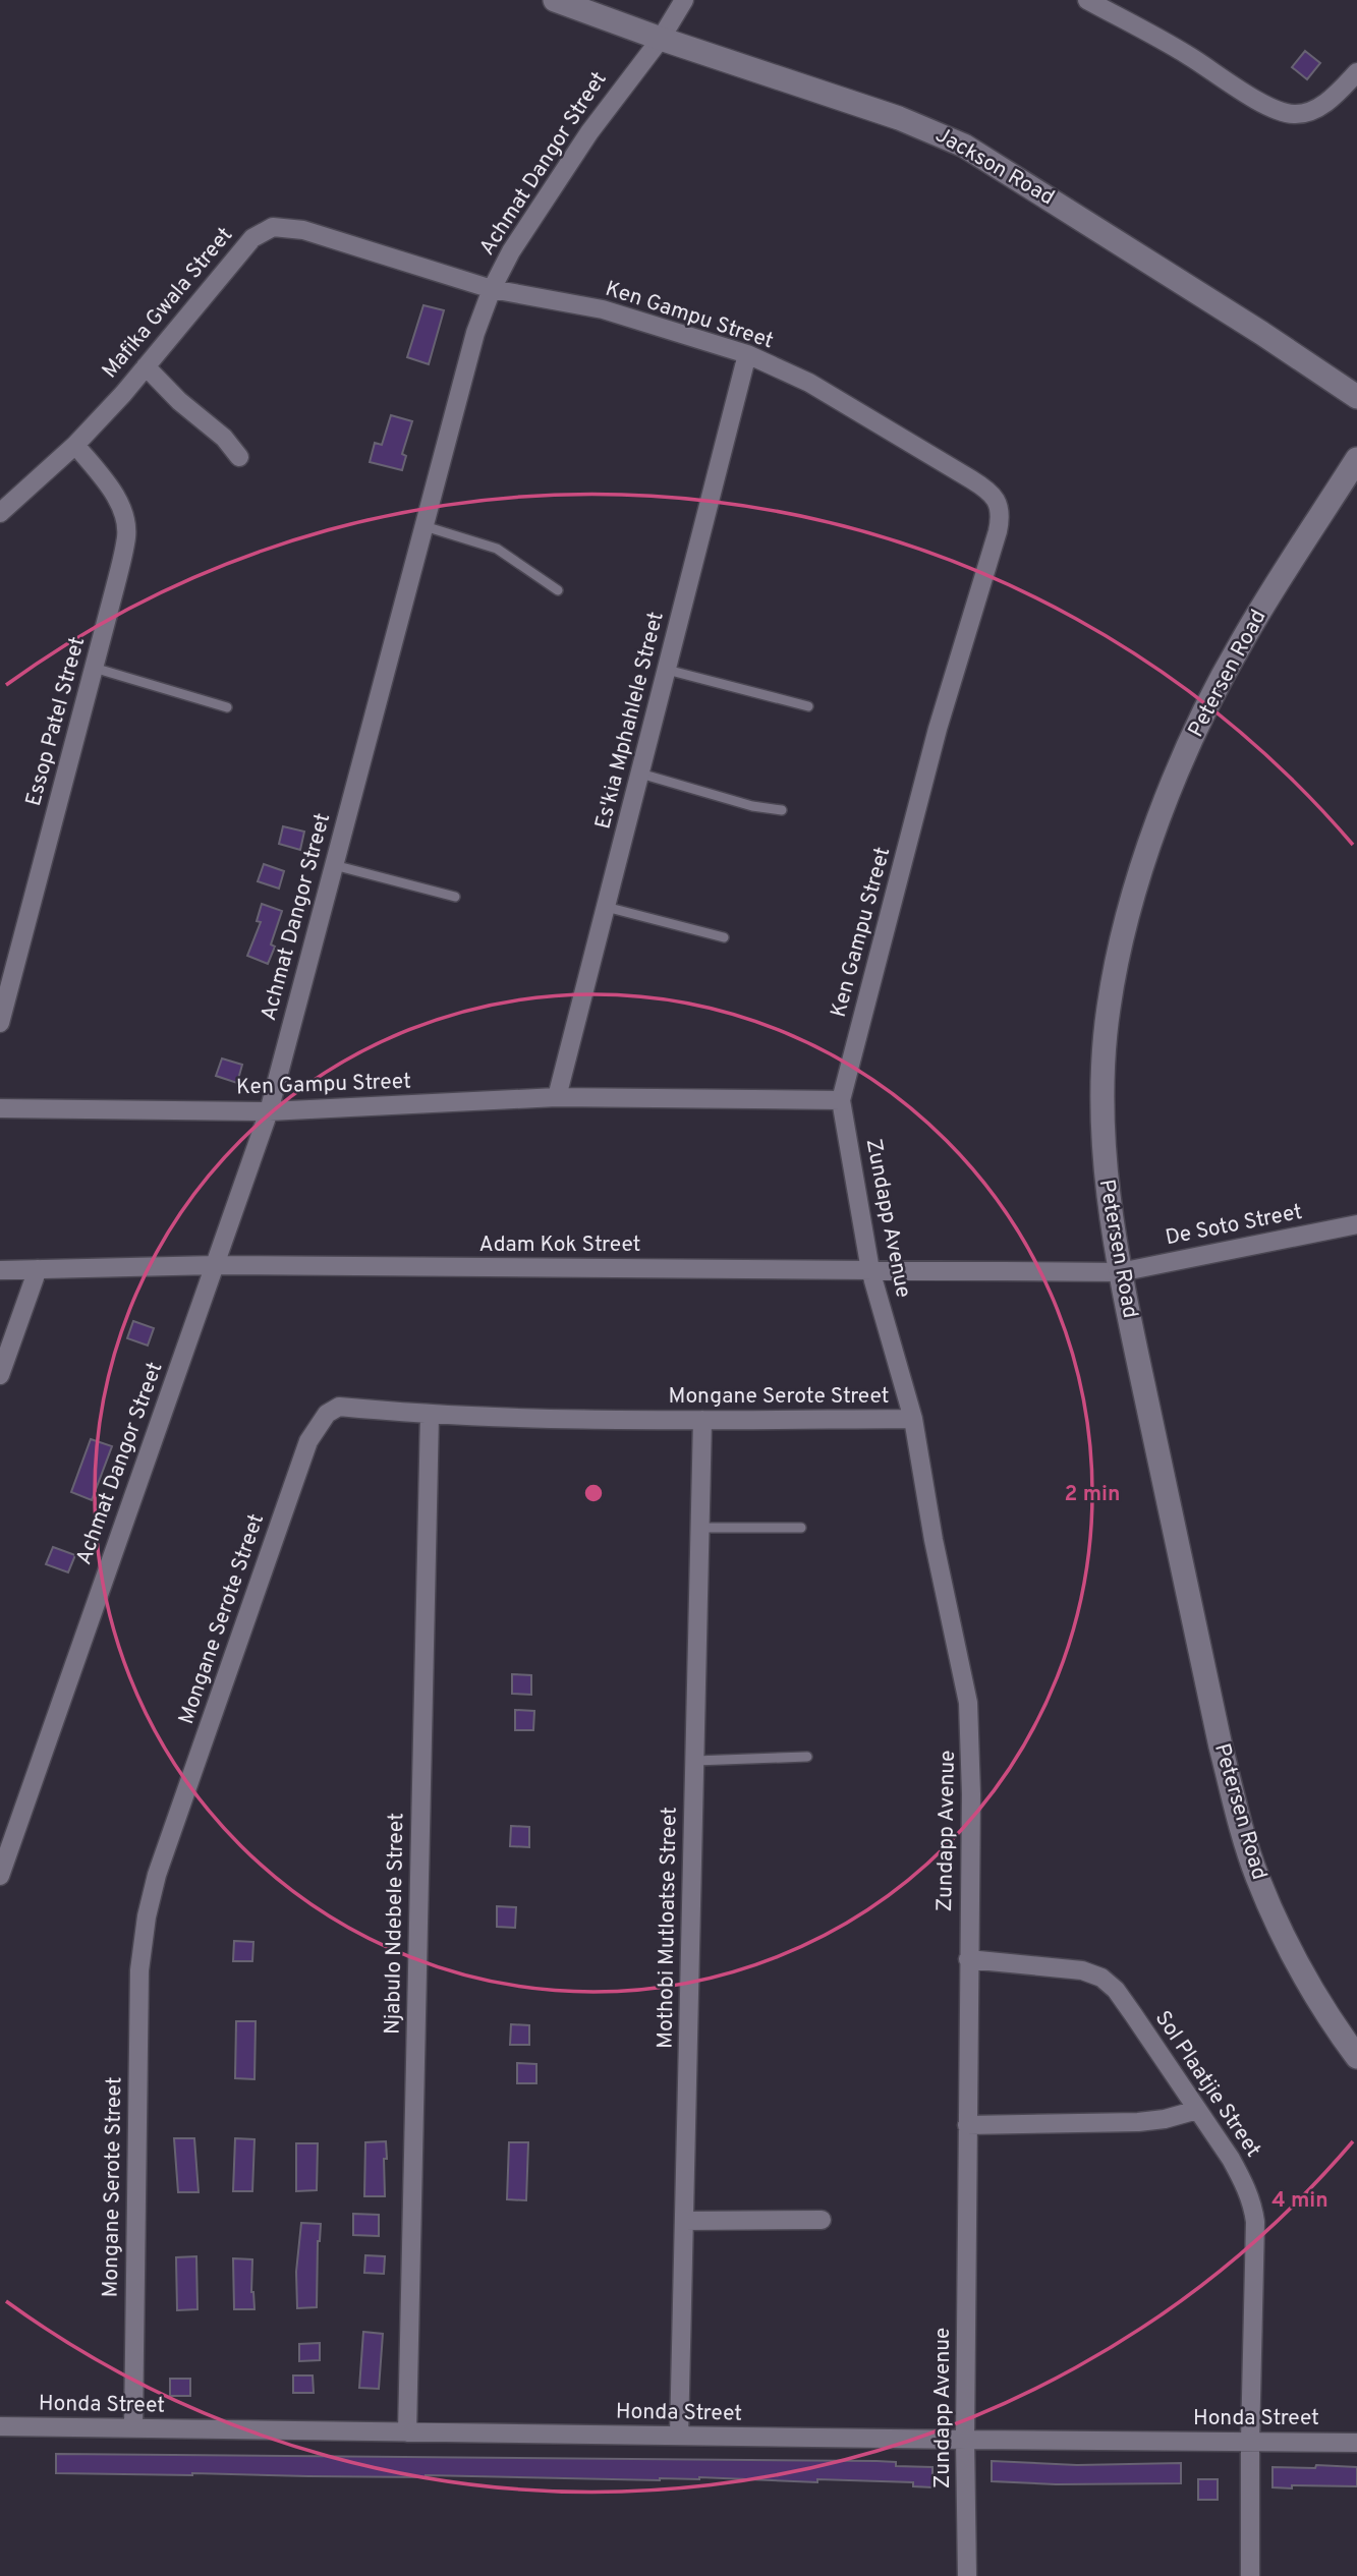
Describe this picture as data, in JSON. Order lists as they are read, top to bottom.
{
  "streets": {
    "street": [
      "Achmat Dangor Street",
      "Jackson Road",
      "Mafika Gwala Street",
      "Ken Gampu Street",
      "Petersen Road",
      "Es'kia Mphahlele Street",
      "Essop Patel Street",
      "Zundapp Avenue",
      "De Soto Street",
      "Adam Kok Street",
      "Mongane Serote Street",
      "Njabulo Ndebele Street",
      "Mothobi Mutloatse Street",
      "Sol Plaatjie Street",
      "Honda Street"
    ]
  },
  "crossings": [
    ["Achmat Dangor Street", "Jackson Road"],
    ["Achmat Dangor Street", "Mafika Gwala Street"],
    ["Achmat Dangor Street", "Ken Gampu Street"],
    ["Achmat Dangor Street", "Adam Kok Street"],
    ["Mafika Gwala Street", "Ken Gampu Street"],
    ["Mafika Gwala Street", "Essop Patel Street"],
    ["Ken Gampu Street", "Es'kia Mphahlele Street"],
    ["Ken Gampu Street", "Zundapp Avenue"],
    ["Petersen Road", "De Soto Street"],
    ["Petersen Road", "Adam Kok Street"],
    ["Zundapp Avenue", "Adam Kok Street"],
    ["Zundapp Avenue", "Mongane Serote Street"],
    ["Zundapp Avenue", "Sol Plaatjie Street"],
    ["Zundapp Avenue", "Honda Street"],
    ["De Soto Street", "Adam Kok Street"],
    ["Mongane Serote Street", "Njabulo Ndebele Street"],
    ["Mongane Serote Street", "Mothobi Mutloatse Street"],
    ["Mongane Serote Street", "Honda Street"],
    ["Njabulo Ndebele Street", "Honda Street"],
    ["Mothobi Mutloatse Street", "Honda Street"],
    ["Sol Plaatjie Street", "Honda Street"]
  ],
  "rings": ["2 min", "4 min"]
}
